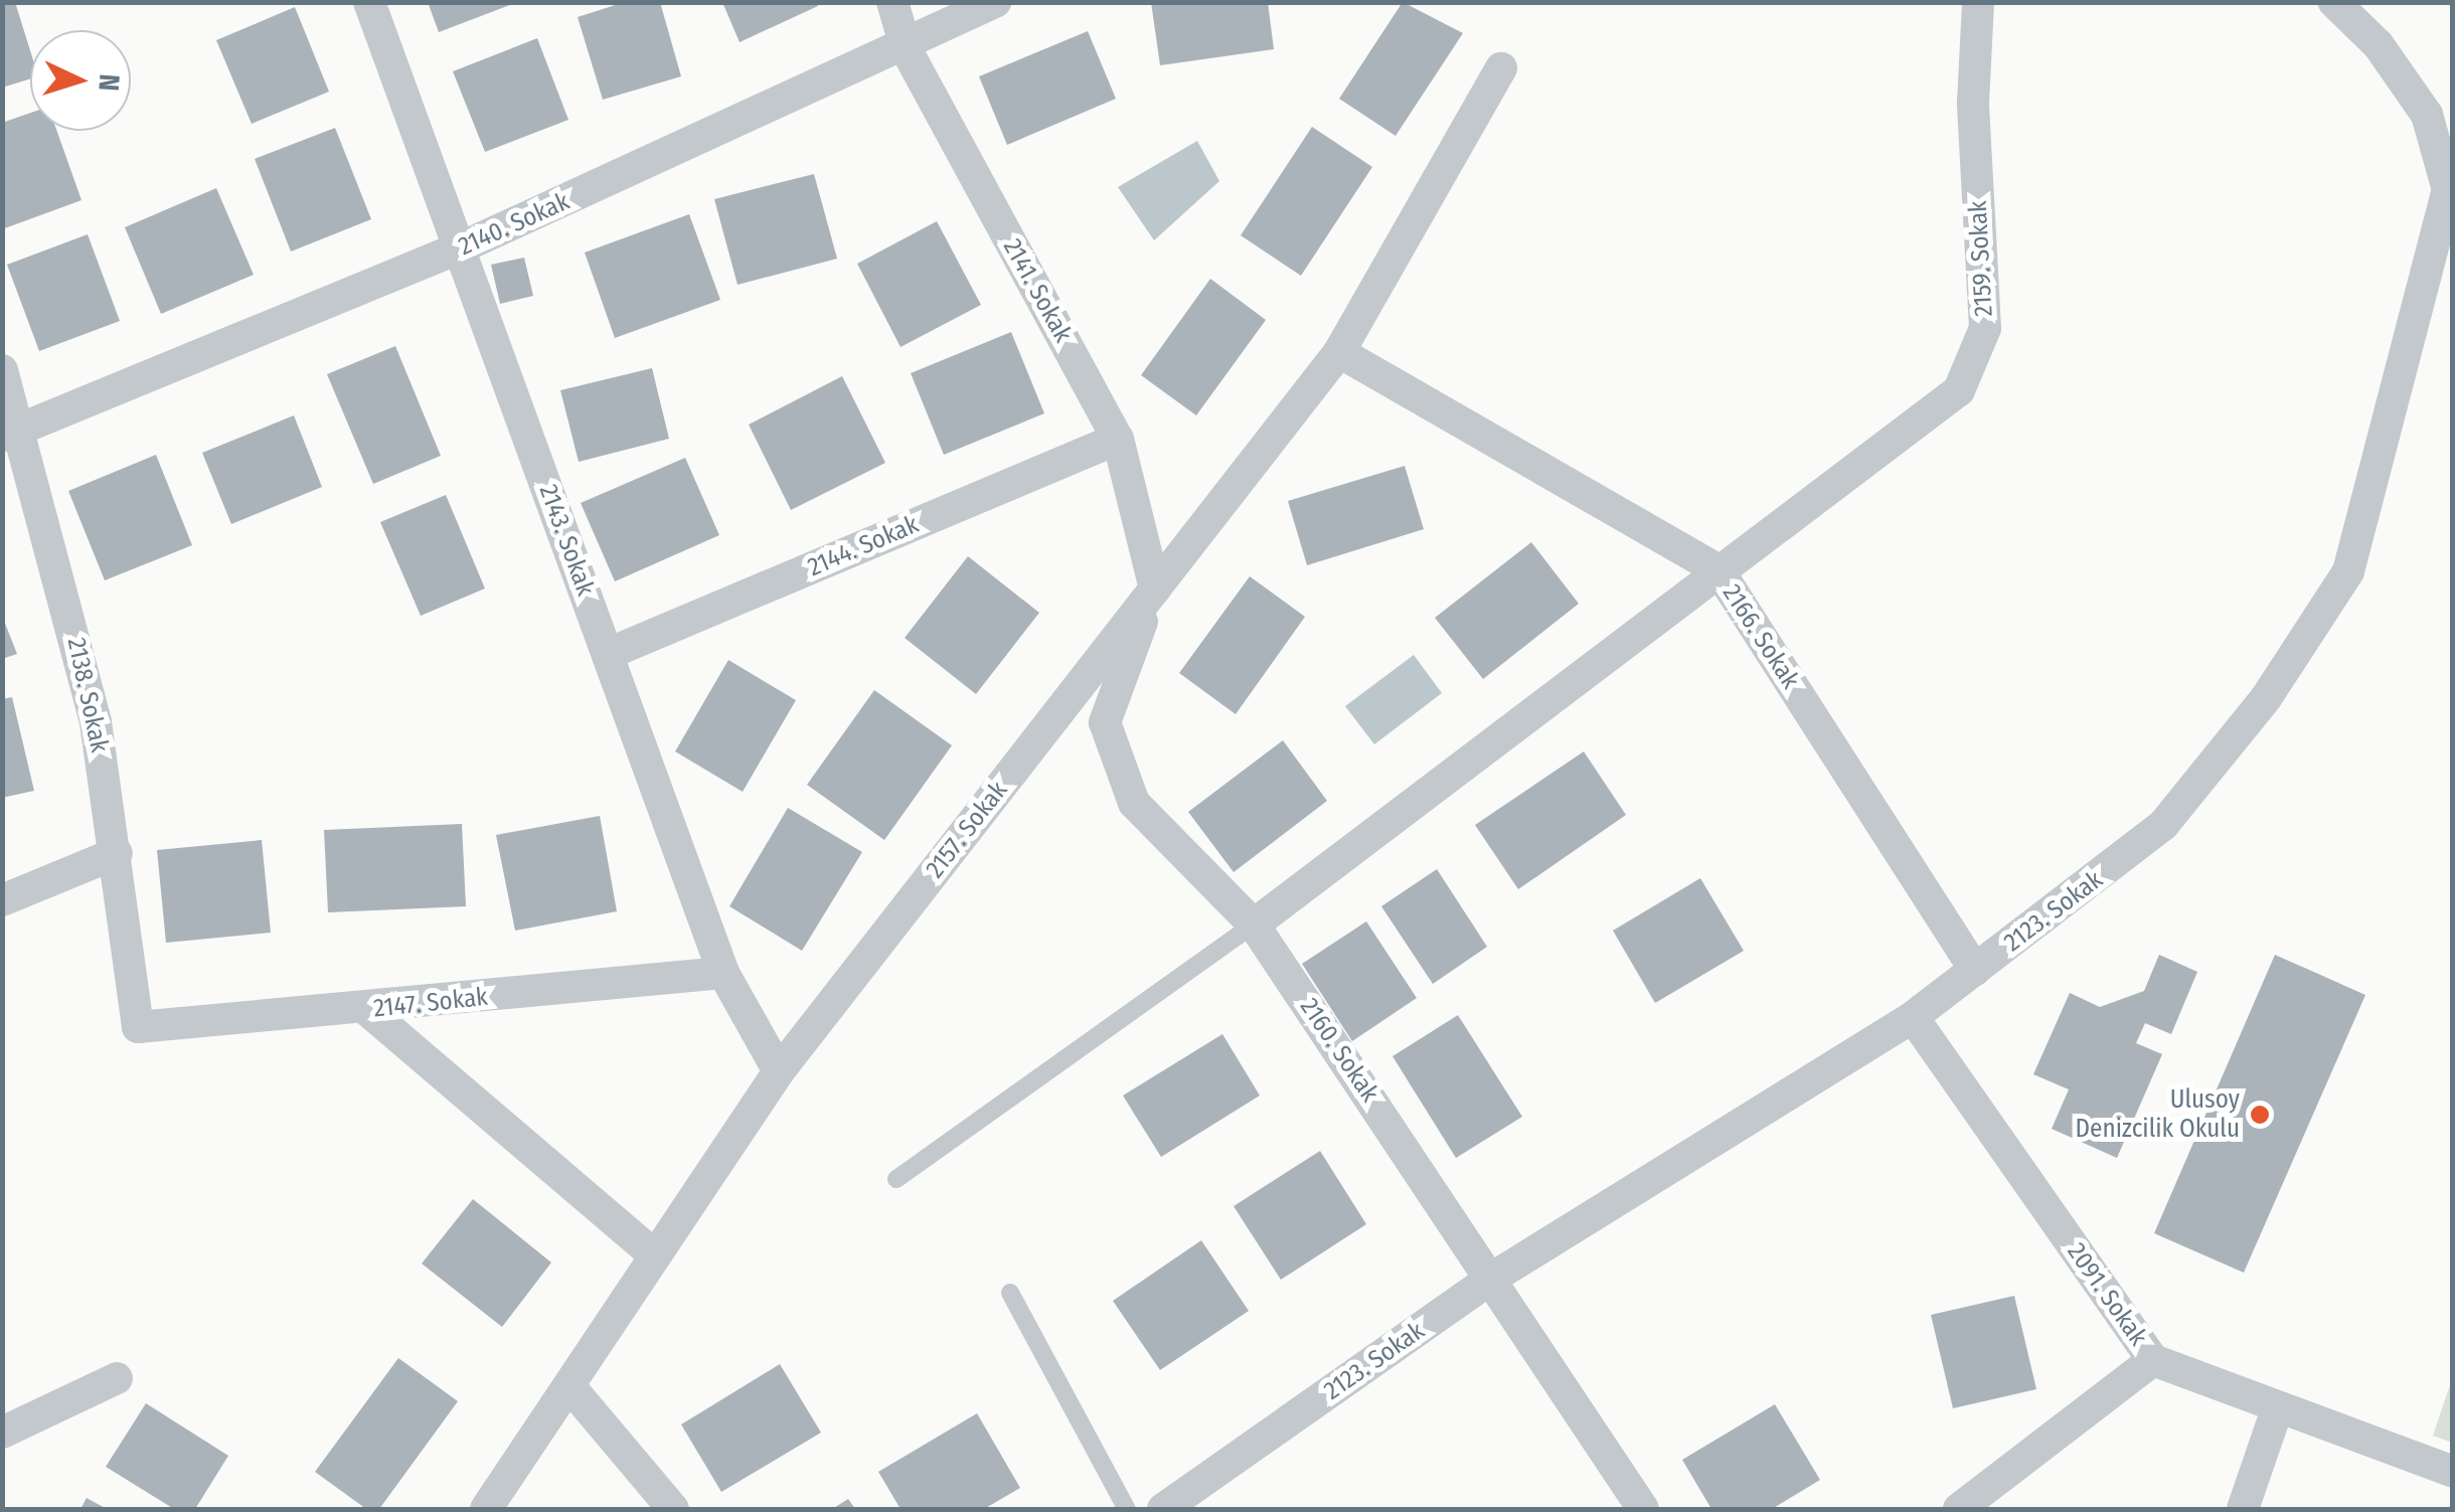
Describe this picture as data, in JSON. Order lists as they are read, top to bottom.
{
  "streets": {
    "street": [
      "2140. Sokak",
      "2159. Sokak",
      "2141. Sokak",
      "2143. Sokak",
      "2144. Sokak",
      "2166. Sokak",
      "2138. Sokak",
      "2157. Sokak",
      "2123. Sokak",
      "2147. Sokak",
      "2160. Sokak",
      "2091. Sokak"
    ]
  },
  "crossings": [
    ["2140. Sokak", "2141. Sokak"],
    ["2140. Sokak", "2143. Sokak"],
    ["2140. Sokak", "2138. Sokak"],
    ["2159. Sokak", "2166. Sokak"],
    ["2159. Sokak", "2160. Sokak"],
    ["2141. Sokak", "2144. Sokak"],
    ["2141. Sokak", "2157. Sokak"],
    ["2141. Sokak", "2160. Sokak"],
    ["2143. Sokak", "2144. Sokak"],
    ["2143. Sokak", "2157. Sokak"],
    ["2143. Sokak", "2147. Sokak"],
    ["2166. Sokak", "2157. Sokak"],
    ["2166. Sokak", "2123. Sokak"],
    ["2138. Sokak", "2147. Sokak"],
    ["2157. Sokak", "2160. Sokak"],
    ["2123. Sokak", "2160. Sokak"],
    ["2123. Sokak", "2091. Sokak"]
  ],
  "places": ["Ulusoy Denizcilik Okulu"],
  "north": "right"
}
